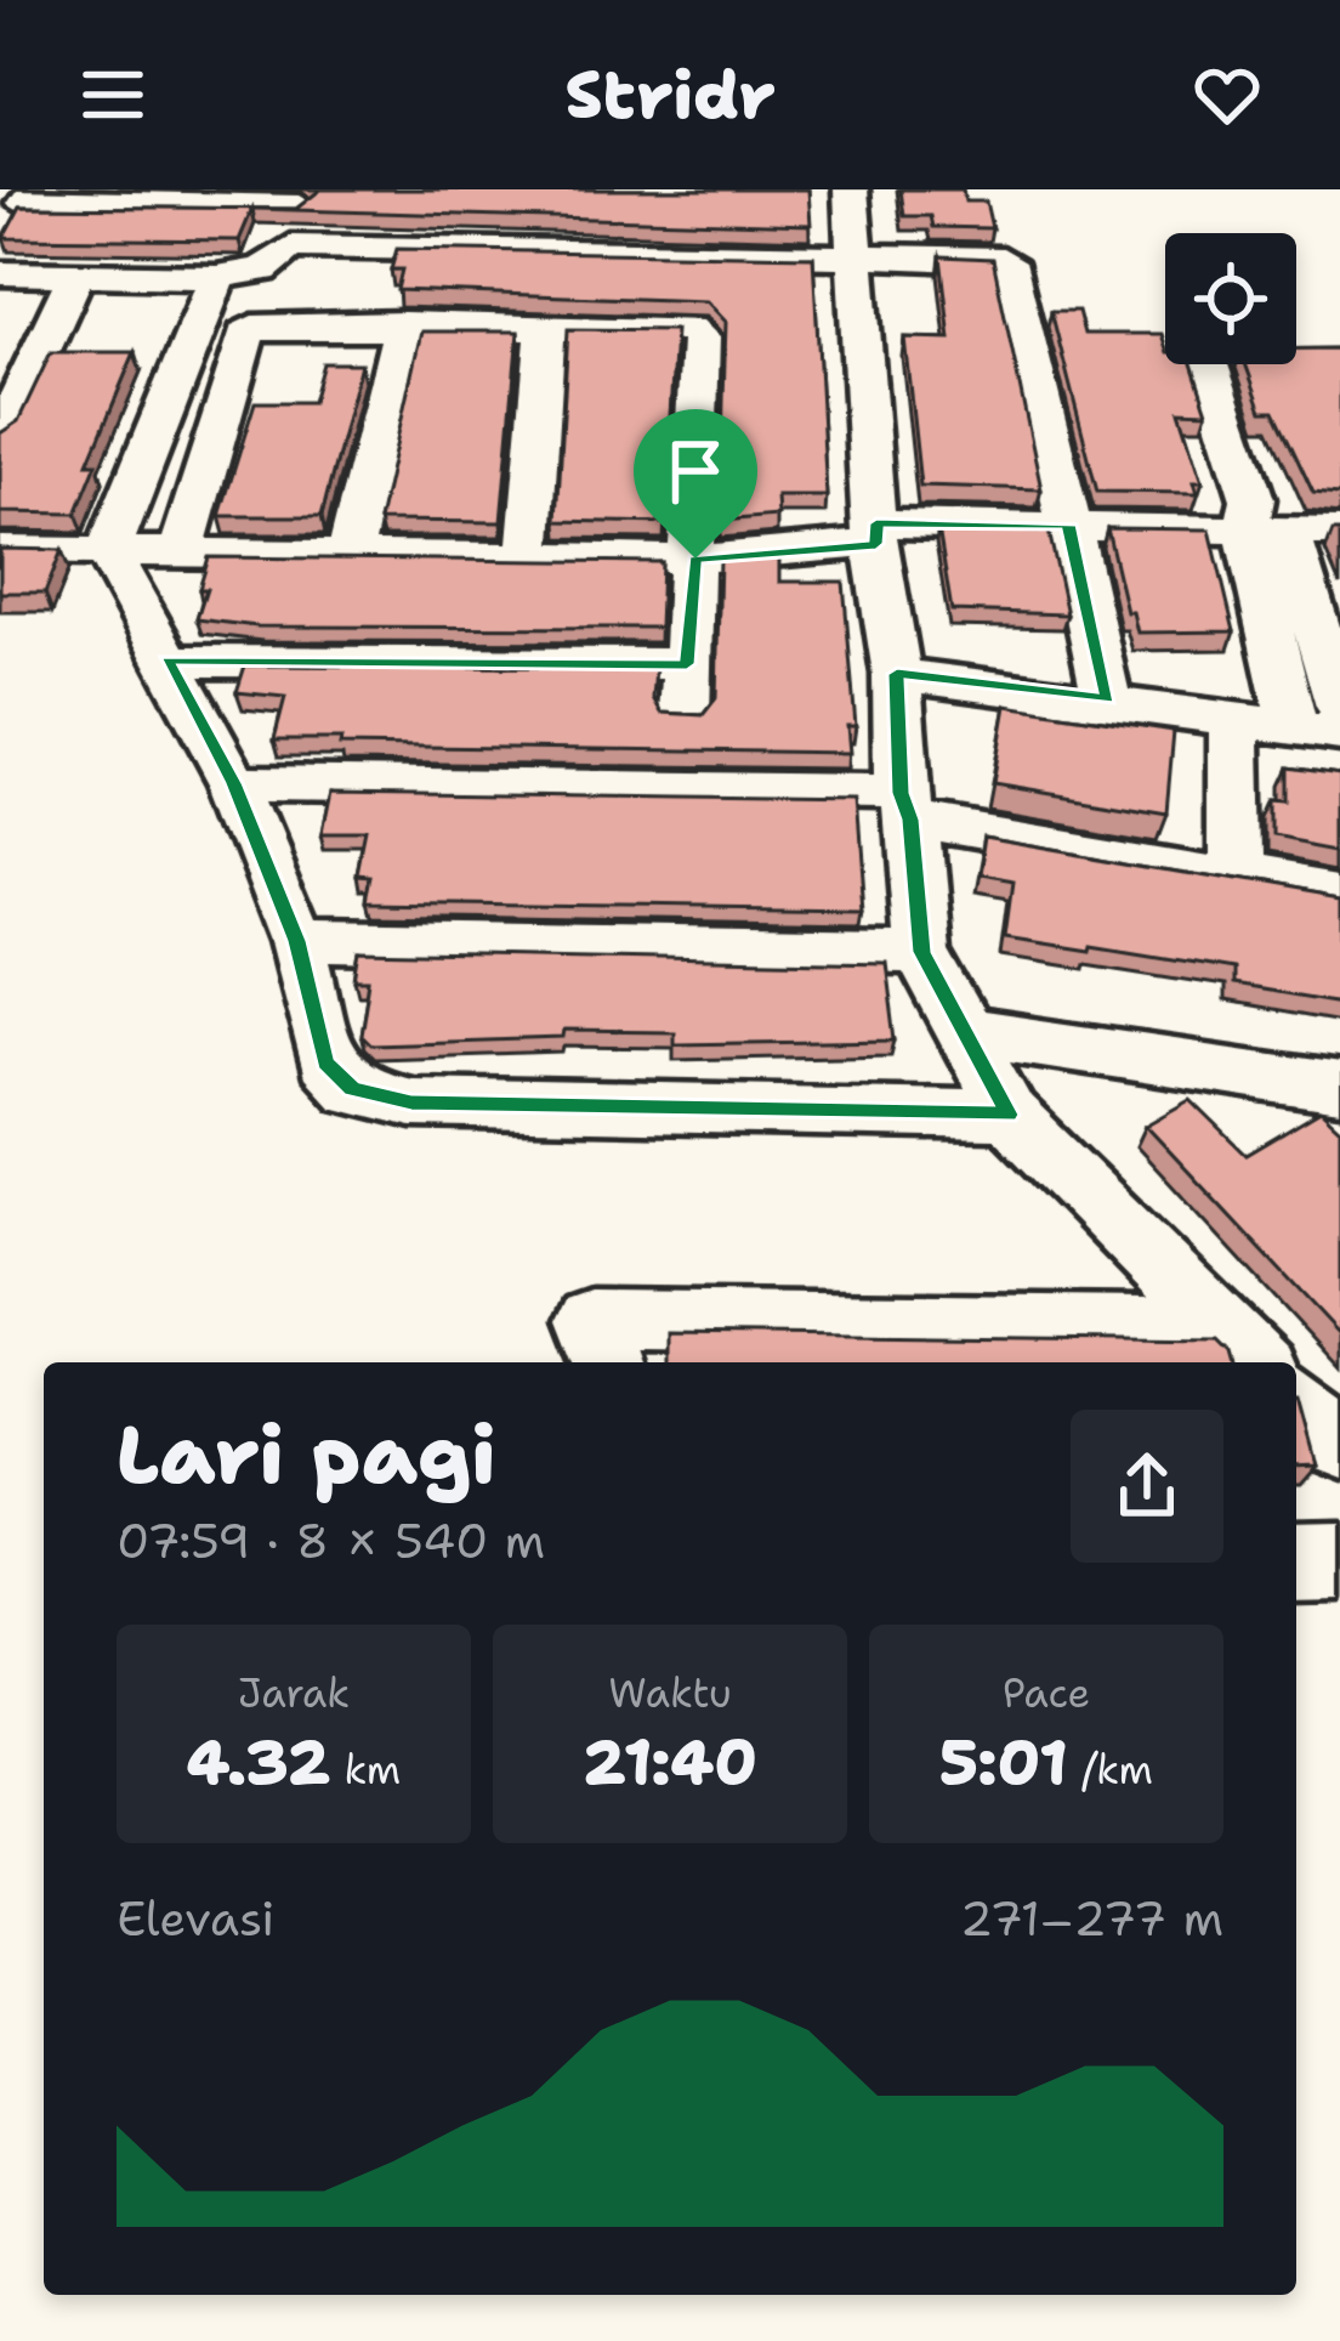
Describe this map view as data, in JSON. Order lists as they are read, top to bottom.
{
  "page": {
    "header": "Stridr",
    "heading": ["Lari pagi", "07:59 · 8 × 540 m"],
    "stats": [
      ["Jarak", "4.32 km"],
      ["Waktu", "21:40"],
      ["Pace", "5:01 /km"]
    ],
    "chart": ["Elevasi", "271–277 m"]
  }
}
